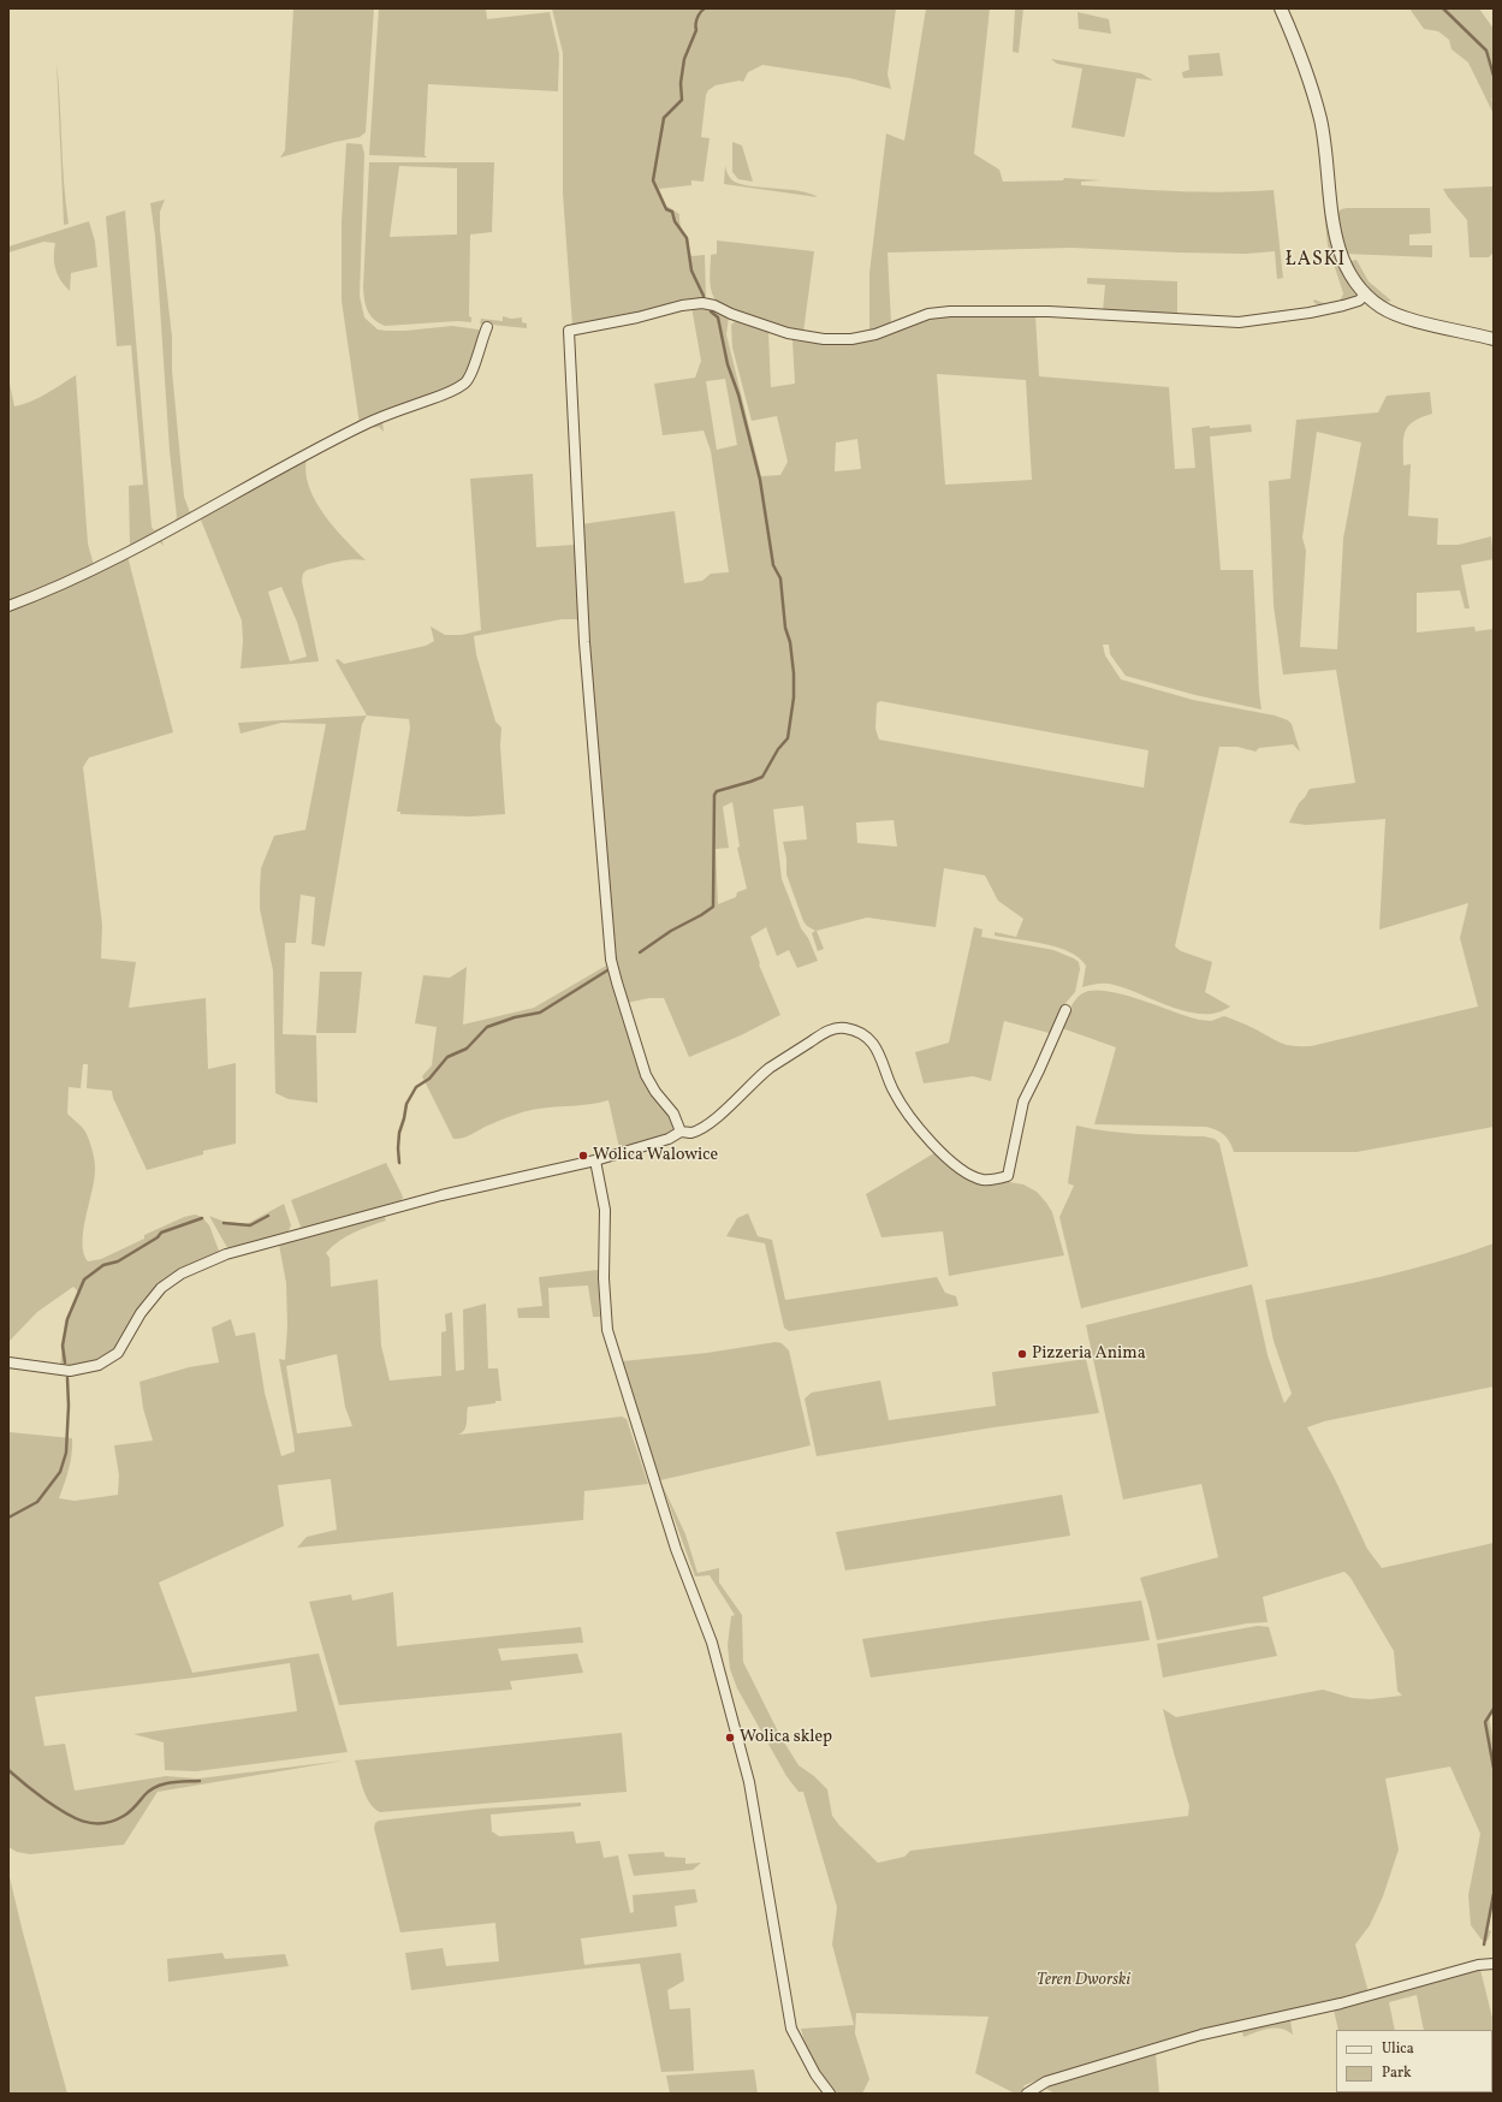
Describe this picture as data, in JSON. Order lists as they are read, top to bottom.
{
  "districts": ["ŁASKI"],
  "parks": ["Teren Dworski"],
  "places": ["Wolica Walowice", "Pizzeria Anima", "Wolica sklep"],
  "legend": ["Ulica", "Park"]
}
